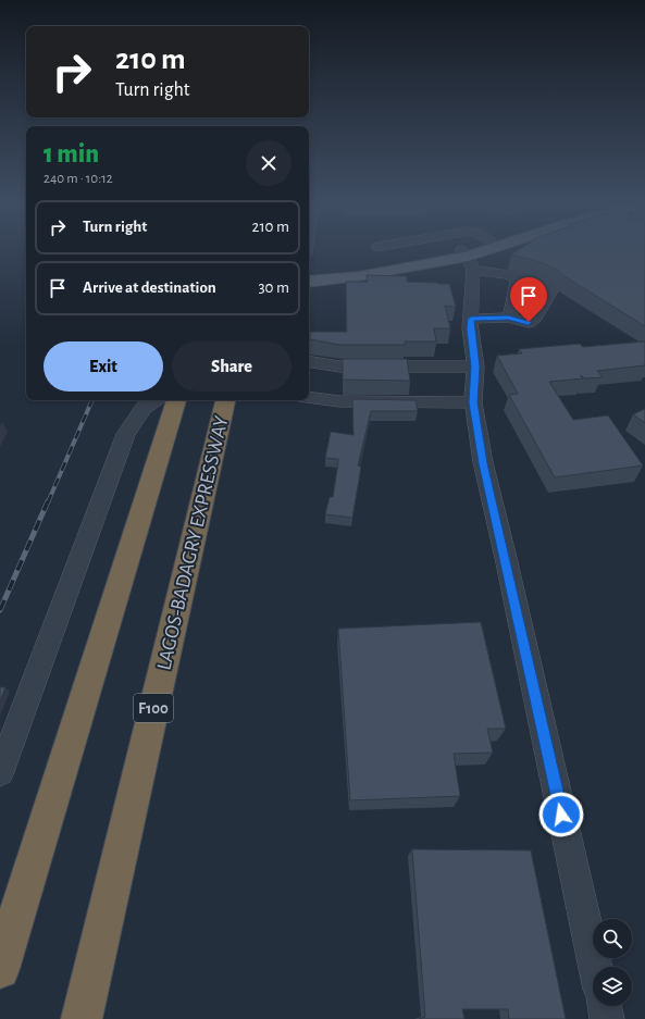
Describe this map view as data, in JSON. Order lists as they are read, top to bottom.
{
  "streets": {
    "highway": ["LAGOS-BADAGRY EXPRESSWAY", "F100"]
  },
  "page": {
    "turn": ["210 m", "Turn right"],
    "heading": ["1 min", "240 m · 10:12"],
    "list": [
      {
        "name": "Turn right",
        "value": "210 m"
      },
      {
        "name": "Arrive at destination",
        "value": "30 m"
      }
    ],
    "buttons": ["Exit", "Share"]
  }
}
